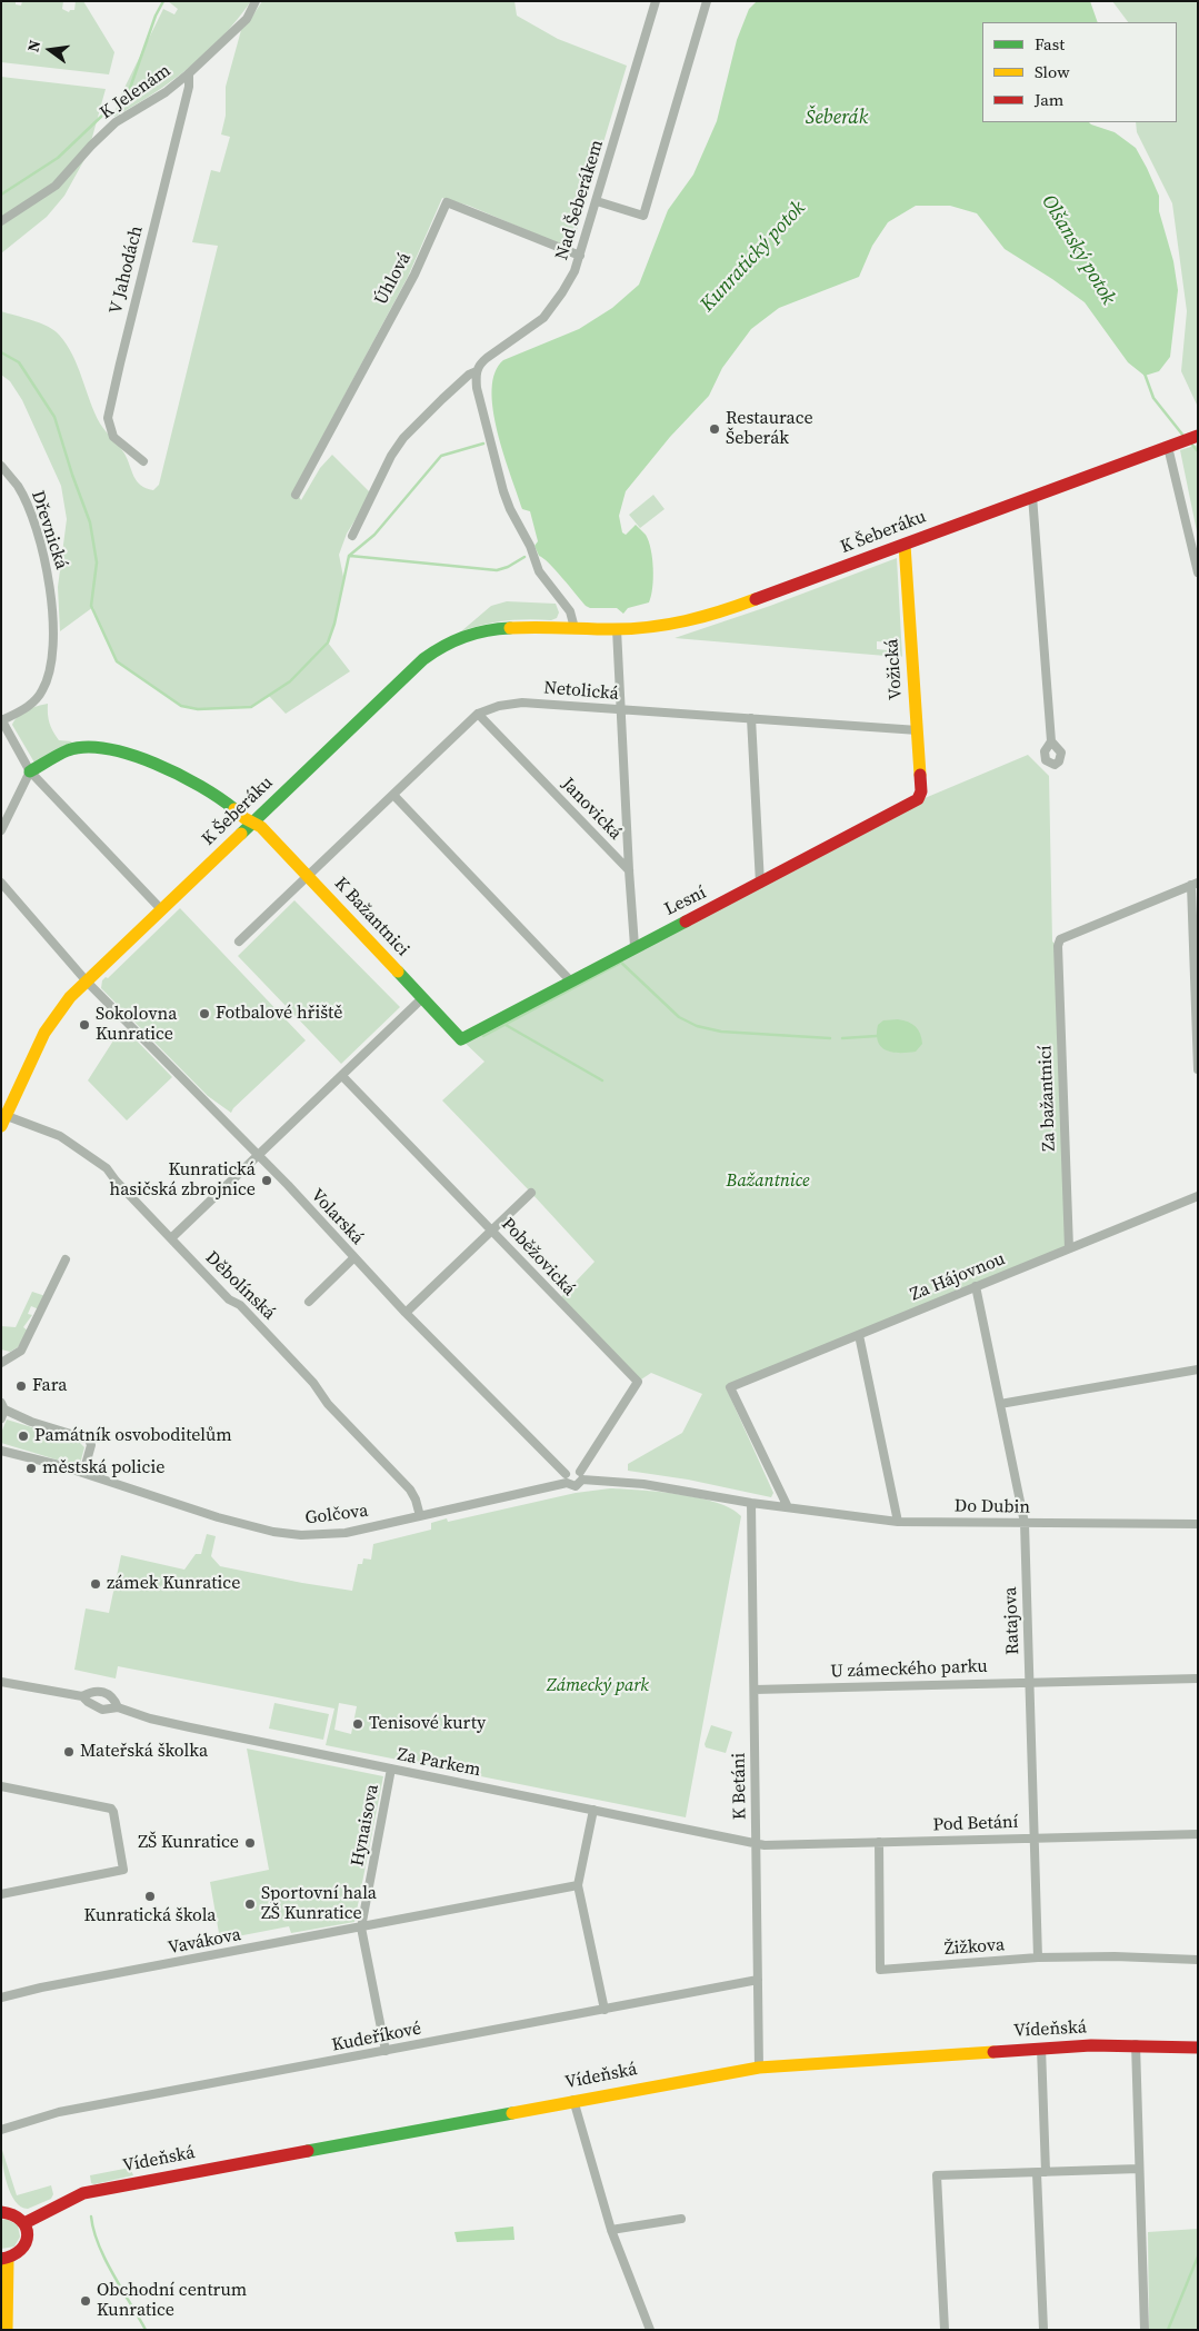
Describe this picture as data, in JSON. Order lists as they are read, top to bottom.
{
  "streets": {
    "street": [
      "K Jelenám",
      "Nad Šeberákem",
      "V Jahodách",
      "Úhlová",
      "Dřevnická",
      "K Šeberáku",
      "Vožická",
      "Netolická",
      "Janovická",
      "Lesní",
      "K Bažantnici",
      "Za bažantnicí",
      "Volarská",
      "Poběžovická",
      "Za Hájovnou",
      "Děbolínská",
      "Do Dubin",
      "Golčova",
      "Ratajova",
      "U zámeckého parku",
      "Za Parkem",
      "K Betáni",
      "Pod Betání",
      "Hynaisova",
      "Vavákova",
      "Žižkova",
      "Vídeňská",
      "Kudeříkové"
    ]
  },
  "crossings": [
    ["K Jelenám", "V Jahodách"],
    ["Nad Šeberákem", "Úhlová"],
    ["K Šeberáku", "Vožická"],
    ["K Šeberáku", "K Bažantnici"],
    ["K Šeberáku", "Volarská"],
    ["K Šeberáku", "Děbolínská"],
    ["Vožická", "Netolická"],
    ["Vožická", "Lesní"],
    ["Netolická", "Janovická"],
    ["Netolická", "K Bažantnici"],
    ["Lesní", "K Bažantnici"],
    ["Za bažantnicí", "Za Hájovnou"],
    ["Volarská", "Poběžovická"],
    ["Volarská", "Golčova"],
    ["Poběžovická", "Golčova"],
    ["Za Hájovnou", "Do Dubin"],
    ["Za Hájovnou", "Ratajova"],
    ["Děbolínská", "Golčova"],
    ["Do Dubin", "Ratajova"],
    ["Do Dubin", "K Betáni"],
    ["Ratajova", "U zámeckého parku"],
    ["Ratajova", "Pod Betání"],
    ["Ratajova", "Žižkova"],
    ["U zámeckého parku", "K Betáni"],
    ["Za Parkem", "K Betáni"],
    ["Za Parkem", "Pod Betání"],
    ["Za Parkem", "Hynaisova"],
    ["K Betáni", "Pod Betání"],
    ["K Betáni", "Vídeňská"],
    ["K Betáni", "Kudeříkové"],
    ["Pod Betání", "Žižkova"],
    ["Hynaisova", "Vavákova"],
    ["Hynaisova", "Kudeříkové"]
  ],
  "water": ["Šeberák", "Olšanský potok", "Kunratický potok"],
  "parks": ["Bažantnice", "Zámecký park"],
  "places": [
    "Restaurace Šeberák",
    "Fotbalové hřiště",
    "Sokolovna Kunratice",
    "Kunratická hasičská zbrojnice",
    "Fara",
    "Památník osvoboditelům",
    "městská policie",
    "zámek Kunratice",
    "Tenisové kurty",
    "Mateřská školka",
    "ZŠ Kunratice",
    "Kunratická škola",
    "Sportovní hala ZŠ Kunratice",
    "Obchodní centrum Kunratice"
  ],
  "legend": ["Fast", "Slow", "Jam"],
  "north": "left"
}
